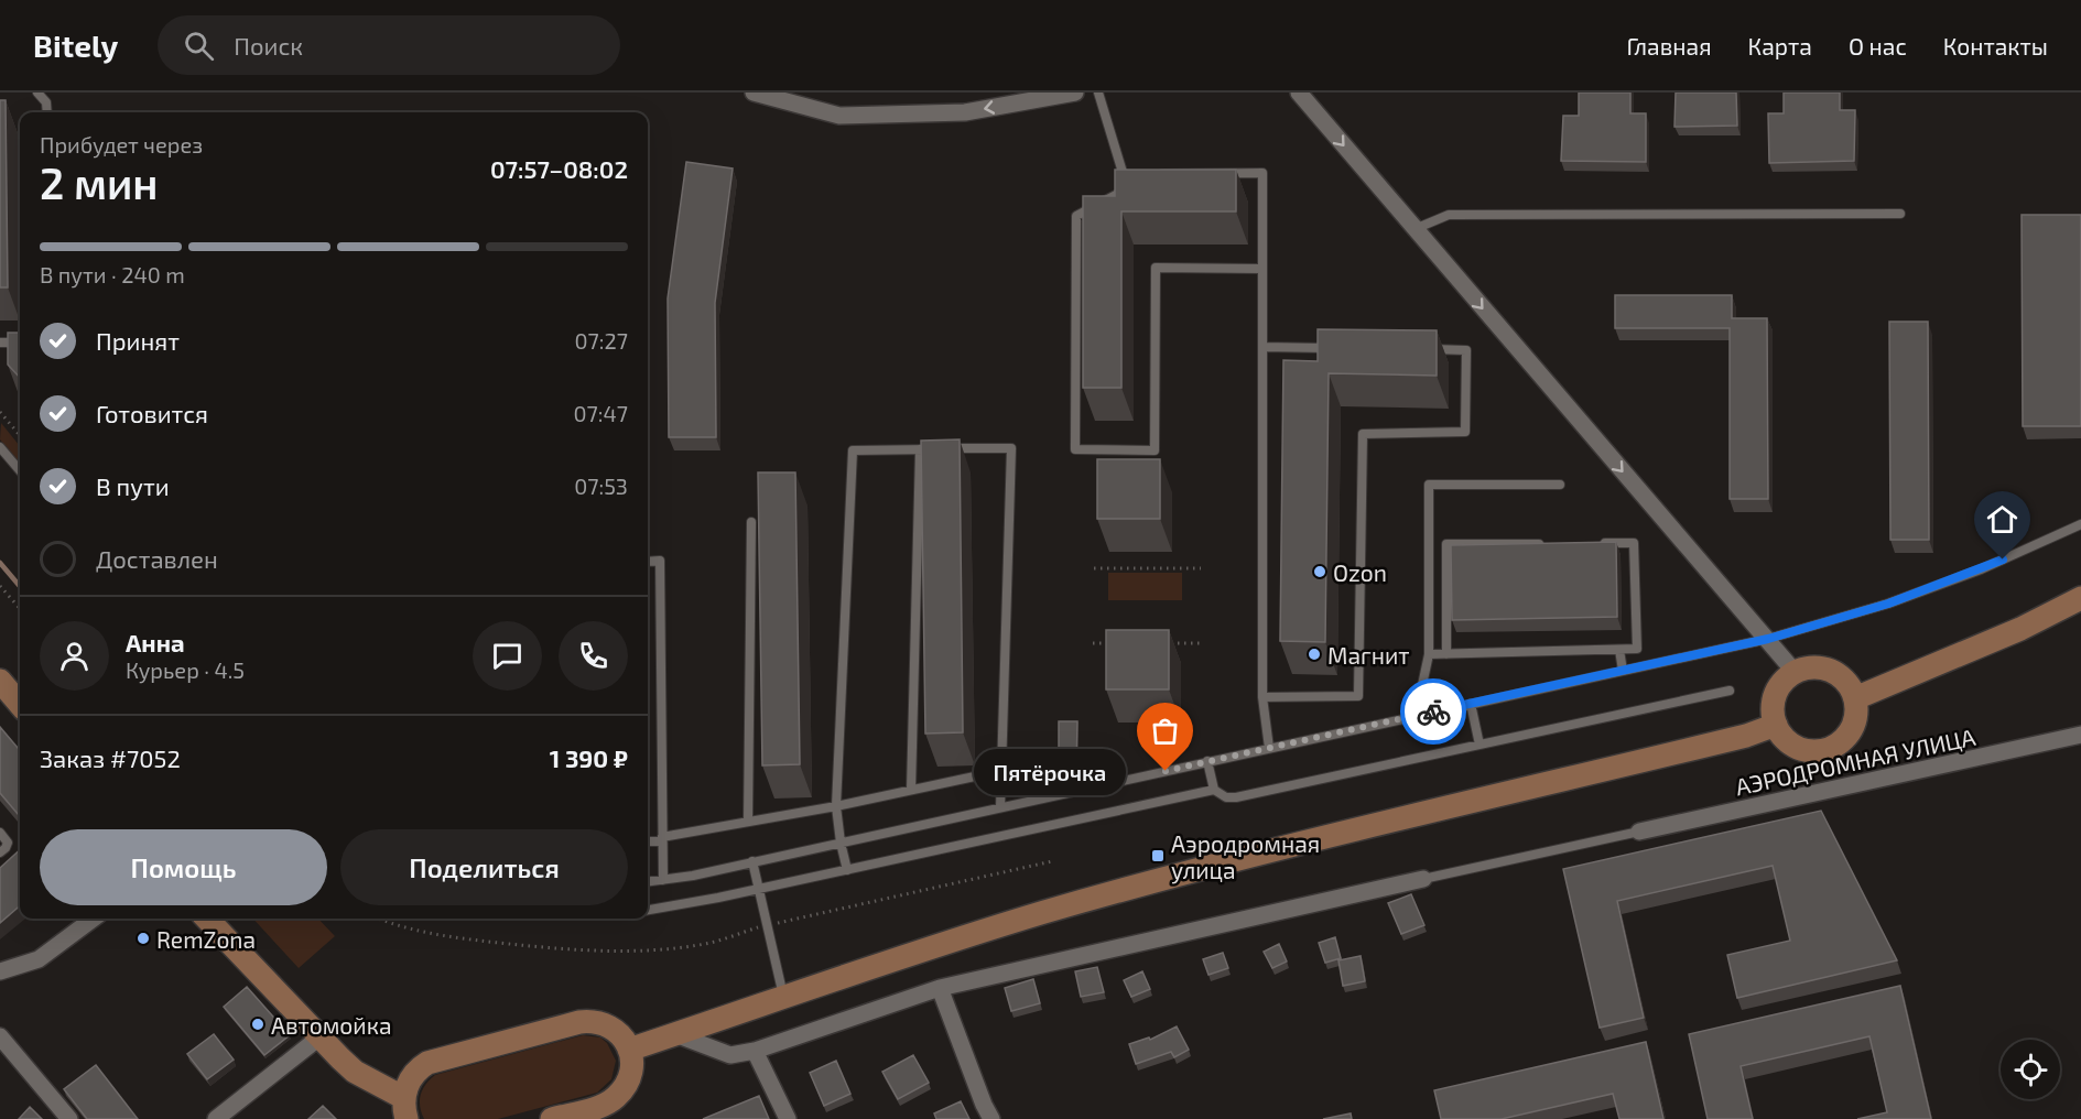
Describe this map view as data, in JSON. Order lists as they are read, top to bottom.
{
  "streets": {
    "street": ["АЭРОДРОМНАЯ УЛИЦА"]
  },
  "places": {
    "other": [
      "Ozon",
      "Магнит",
      "Пятёрочка",
      "RemZona",
      "Автомойка"
    ],
    "transit": ["Аэродромная улица"]
  },
  "page": {
    "header": "Bitely",
    "search": "Поиск",
    "nav": [
      "Главная",
      "Карта",
      "О нас",
      "Контакты"
    ],
    "heading": ["2 мин", "Прибудет через", "07:57–08:02"],
    "panel": [
      "Анна",
      "Курьер · 4.5",
      "Заказ #7052",
      "1 390 ₽"
    ],
    "bar": "В пути · 240 m",
    "list": [
      ["Принят", "07:27"],
      ["Готовится", "07:47"],
      ["В пути", "07:53"],
      "Доставлен"
    ],
    "bubble": "Пятёрочка",
    "buttons": ["Помощь", "Поделиться"]
  }
}
